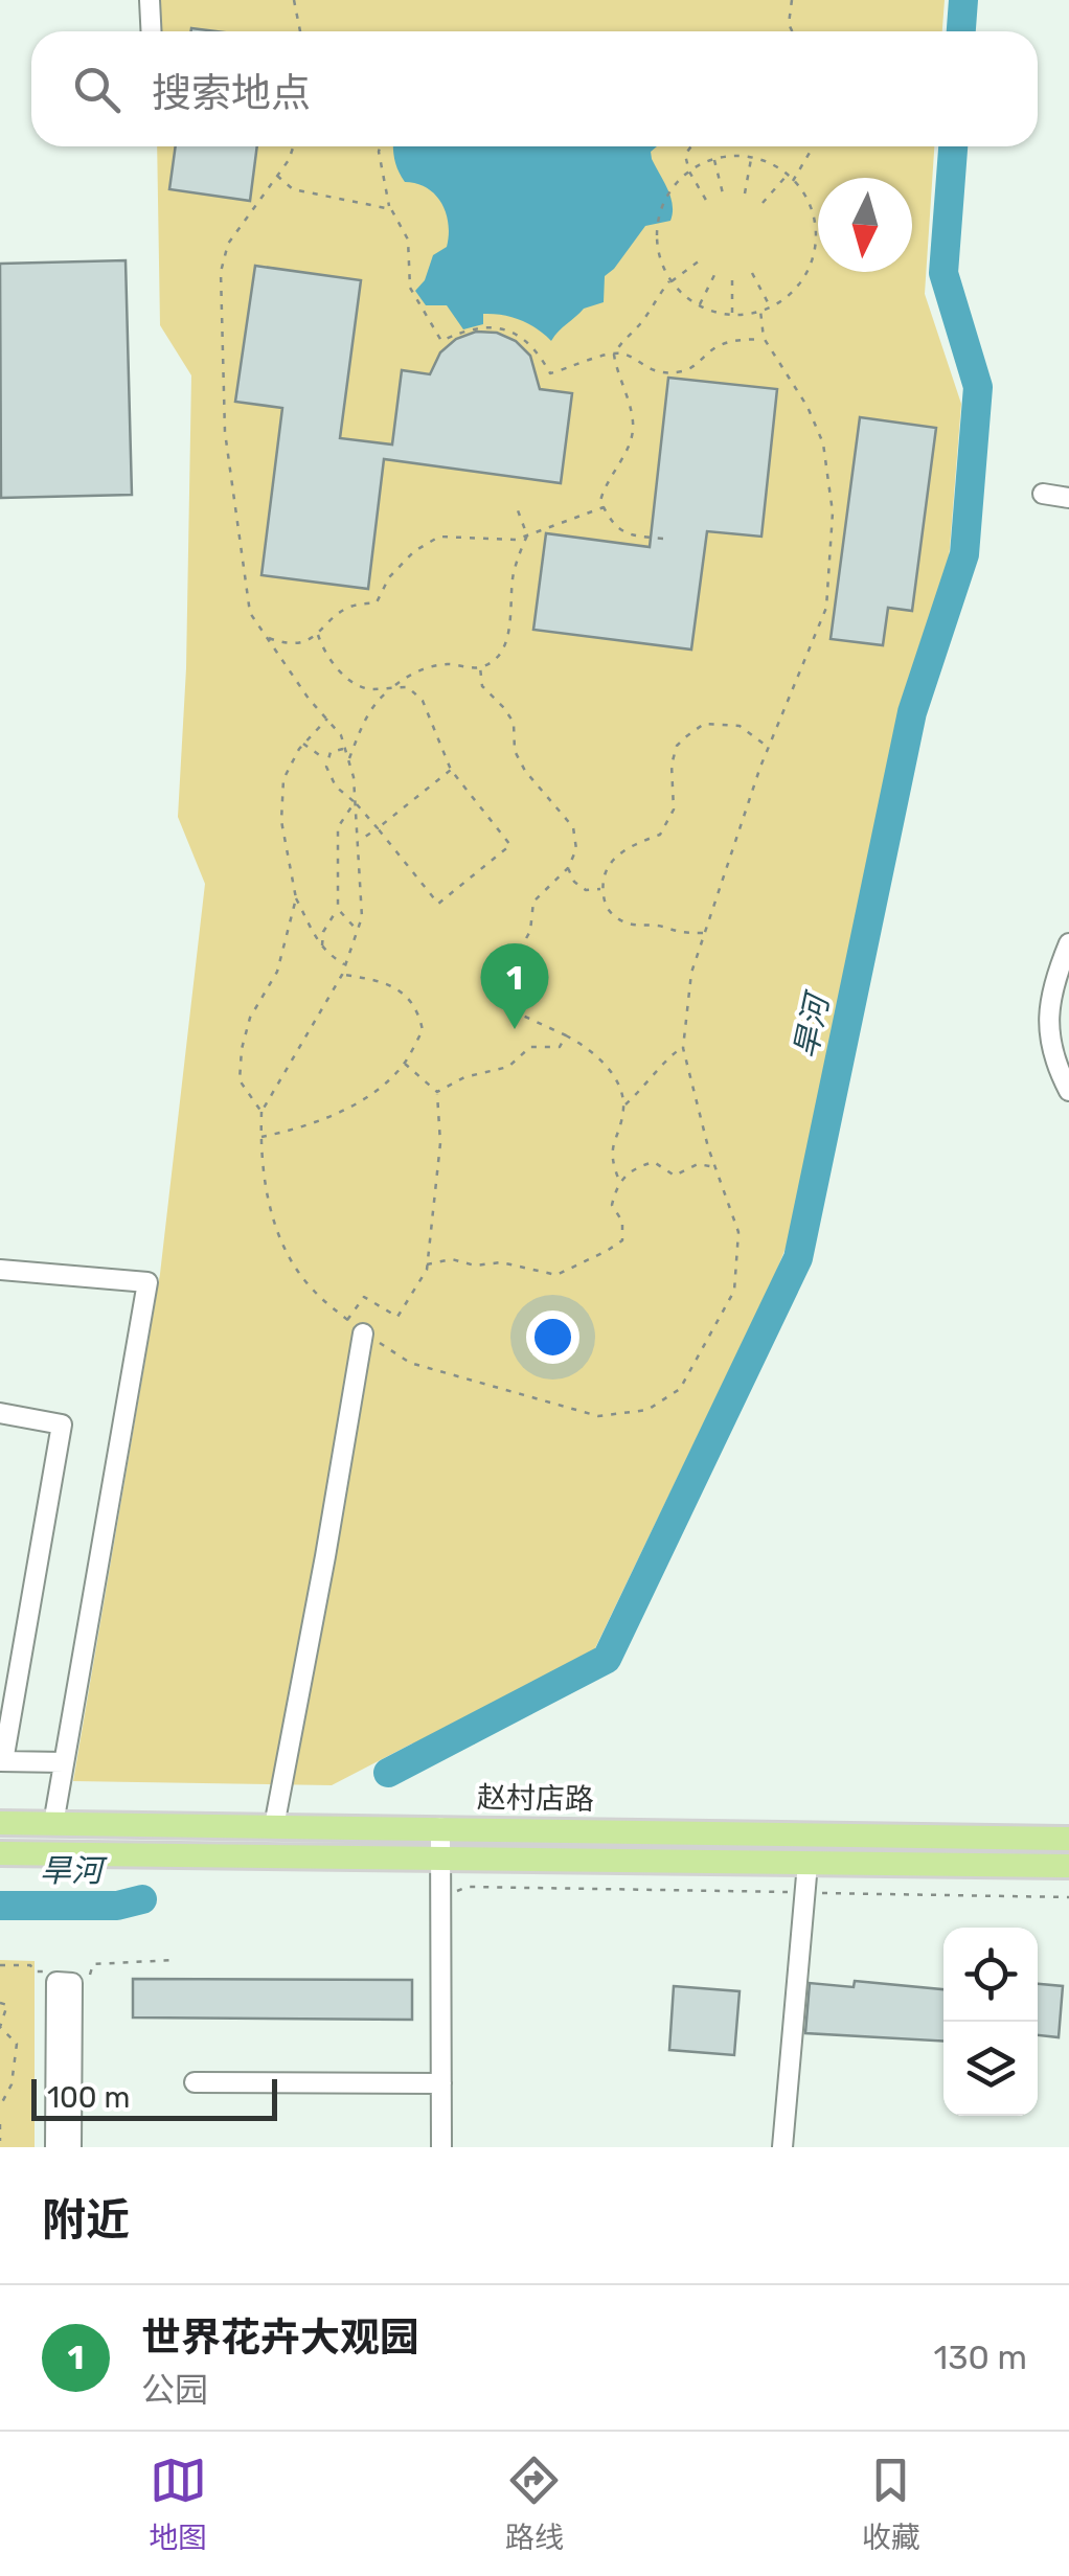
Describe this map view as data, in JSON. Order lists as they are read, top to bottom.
{
  "streets": {
    "main road": ["赵村店路"]
  },
  "water": ["旱河"],
  "scale_bar": "100 m",
  "north": "bottom",
  "page": {
    "search": "搜索地点",
    "pins": "1",
    "scale": "100 m",
    "heading": "附近",
    "list": [
      {
        "mark": "1",
        "name": "世界花卉大观园",
        "note": "公园",
        "value": "130 m"
      }
    ],
    "nav": ["地图", "路线", "收藏"]
  }
}
